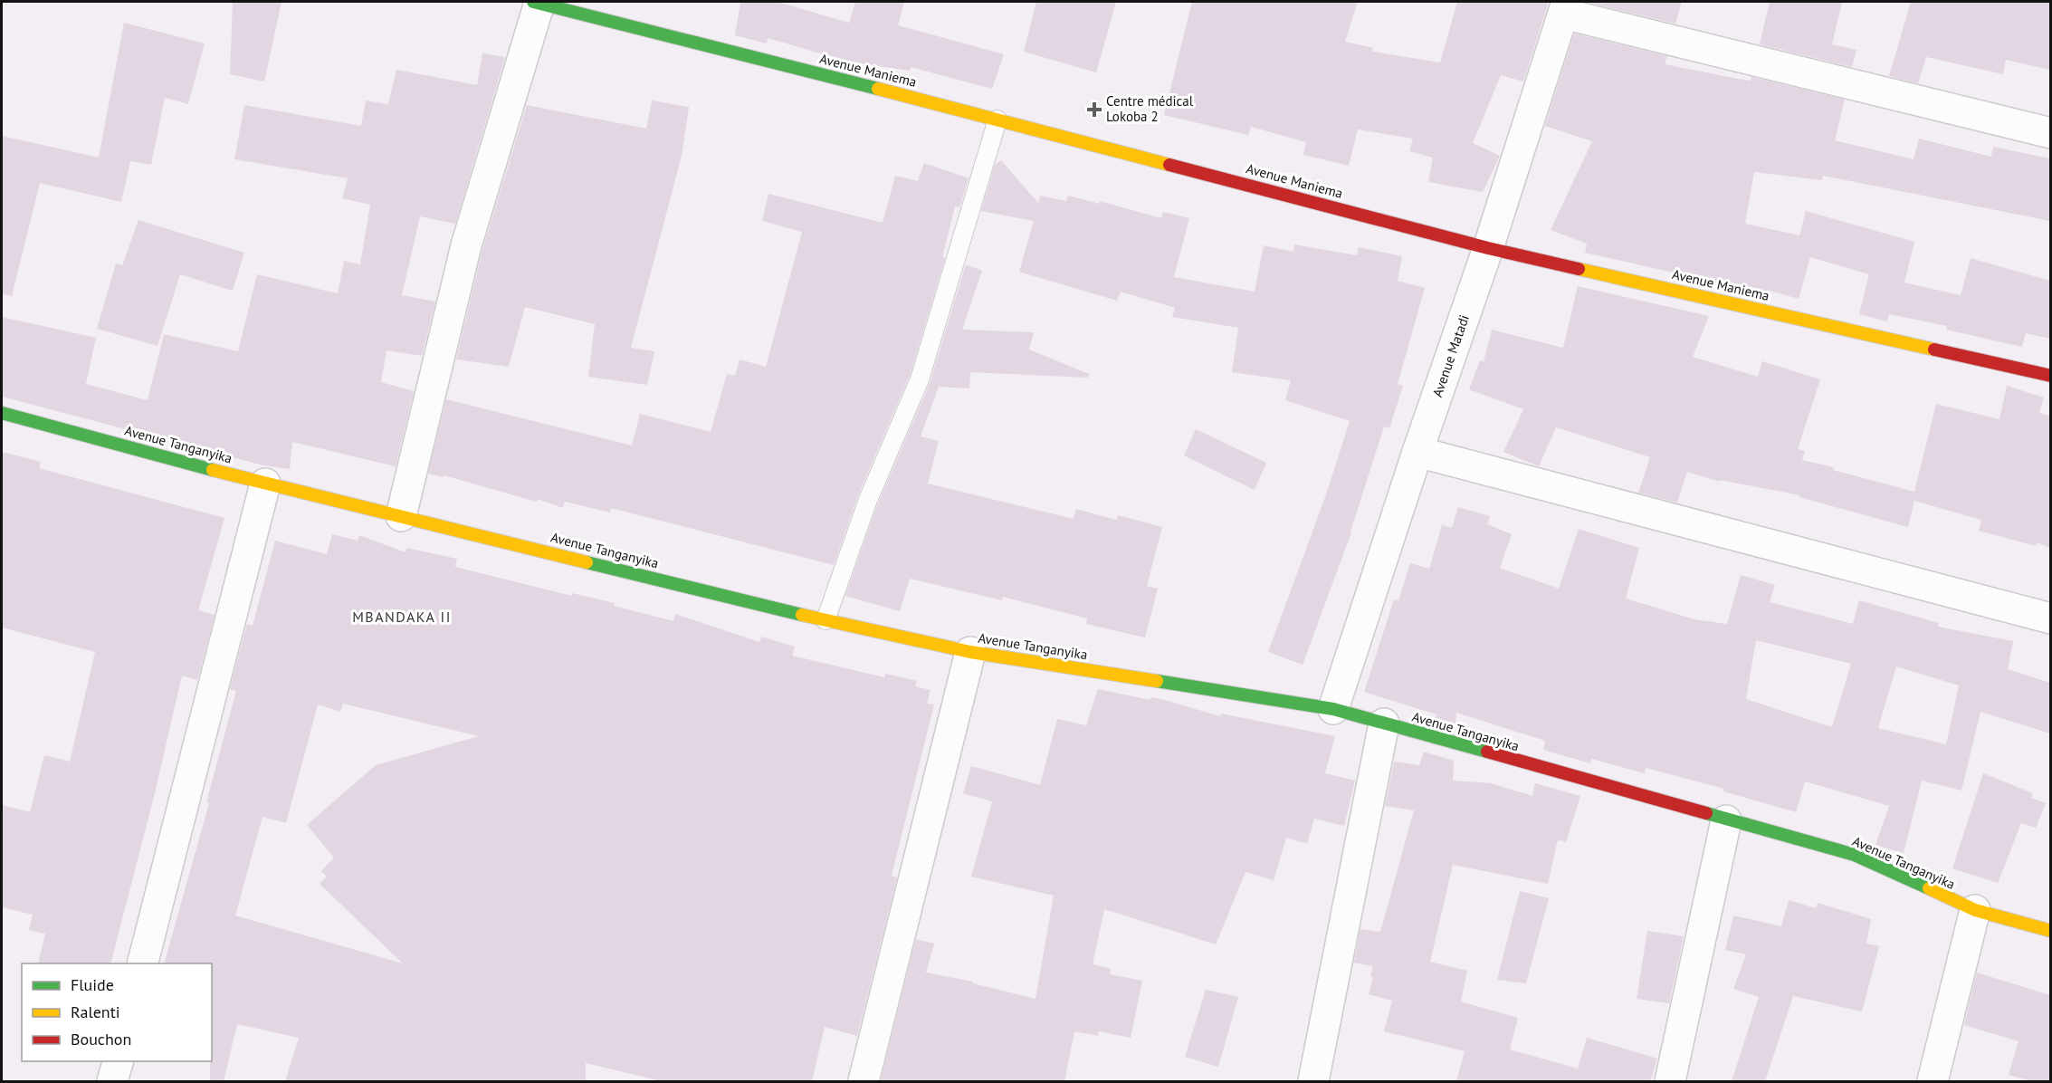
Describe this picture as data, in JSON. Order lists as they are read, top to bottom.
{
  "streets": {
    "street": ["Avenue Maniema", "Avenue Matadi", "Avenue Tanganyika"]
  },
  "crossings": [
    ["Avenue Maniema", "Avenue Matadi"],
    ["Avenue Matadi", "Avenue Tanganyika"]
  ],
  "districts": ["MBANDAKA II"],
  "places": {
    "health": ["Centre médical Lokoba 2"]
  },
  "legend": ["Fluide", "Ralenti", "Bouchon"]
}
